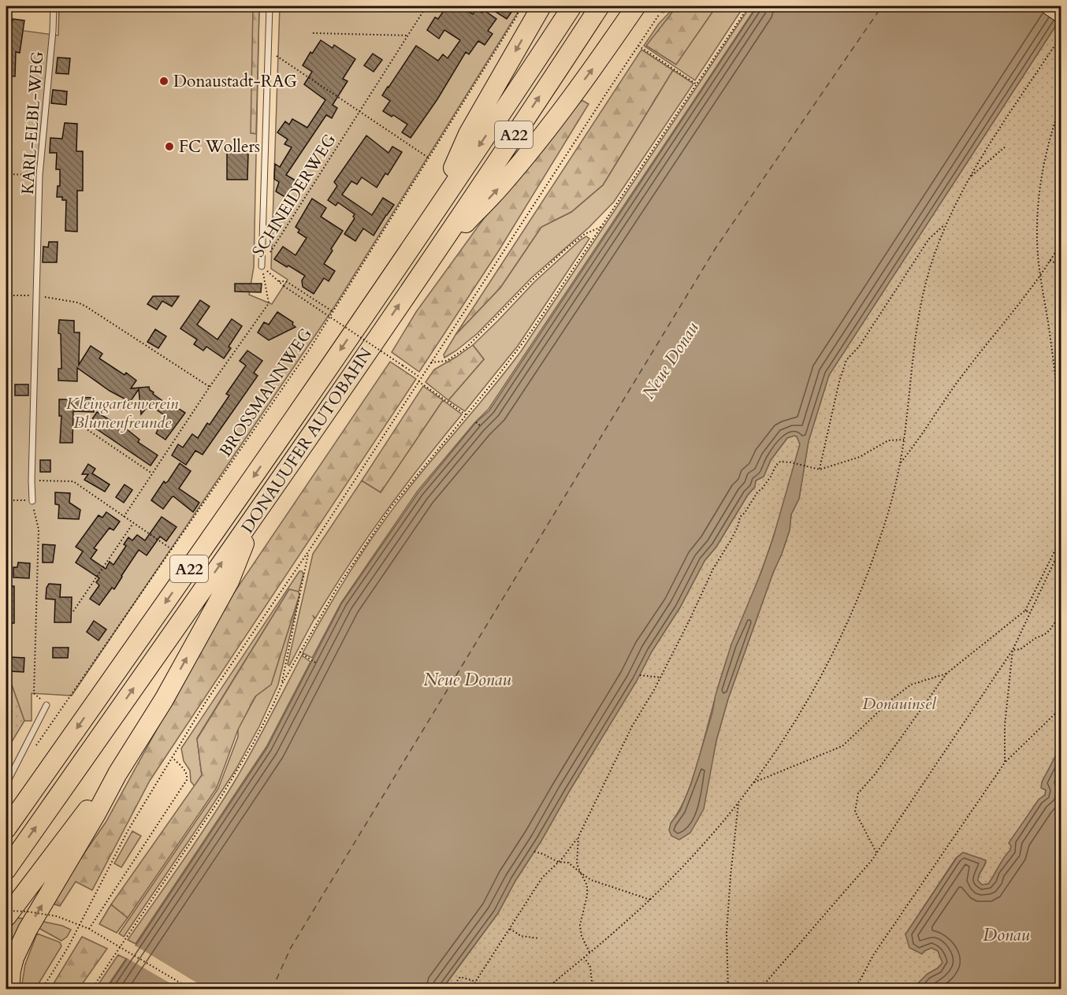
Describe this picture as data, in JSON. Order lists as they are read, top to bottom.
{
  "streets": {
    "highway": ["A22", "DONAUUFER AUTOBAHN"],
    "lane": ["KARL-ELBL-WEG"],
    "path": ["SCHNEIDERWEG", "BROSSMANNWEG"]
  },
  "water": ["Neue Donau", "Donau"],
  "parks": ["Kleingartenverein Blumenfreunde", "Donauinsel"],
  "places": ["Donaustadt-RAG", "FC Wollers"]
}
